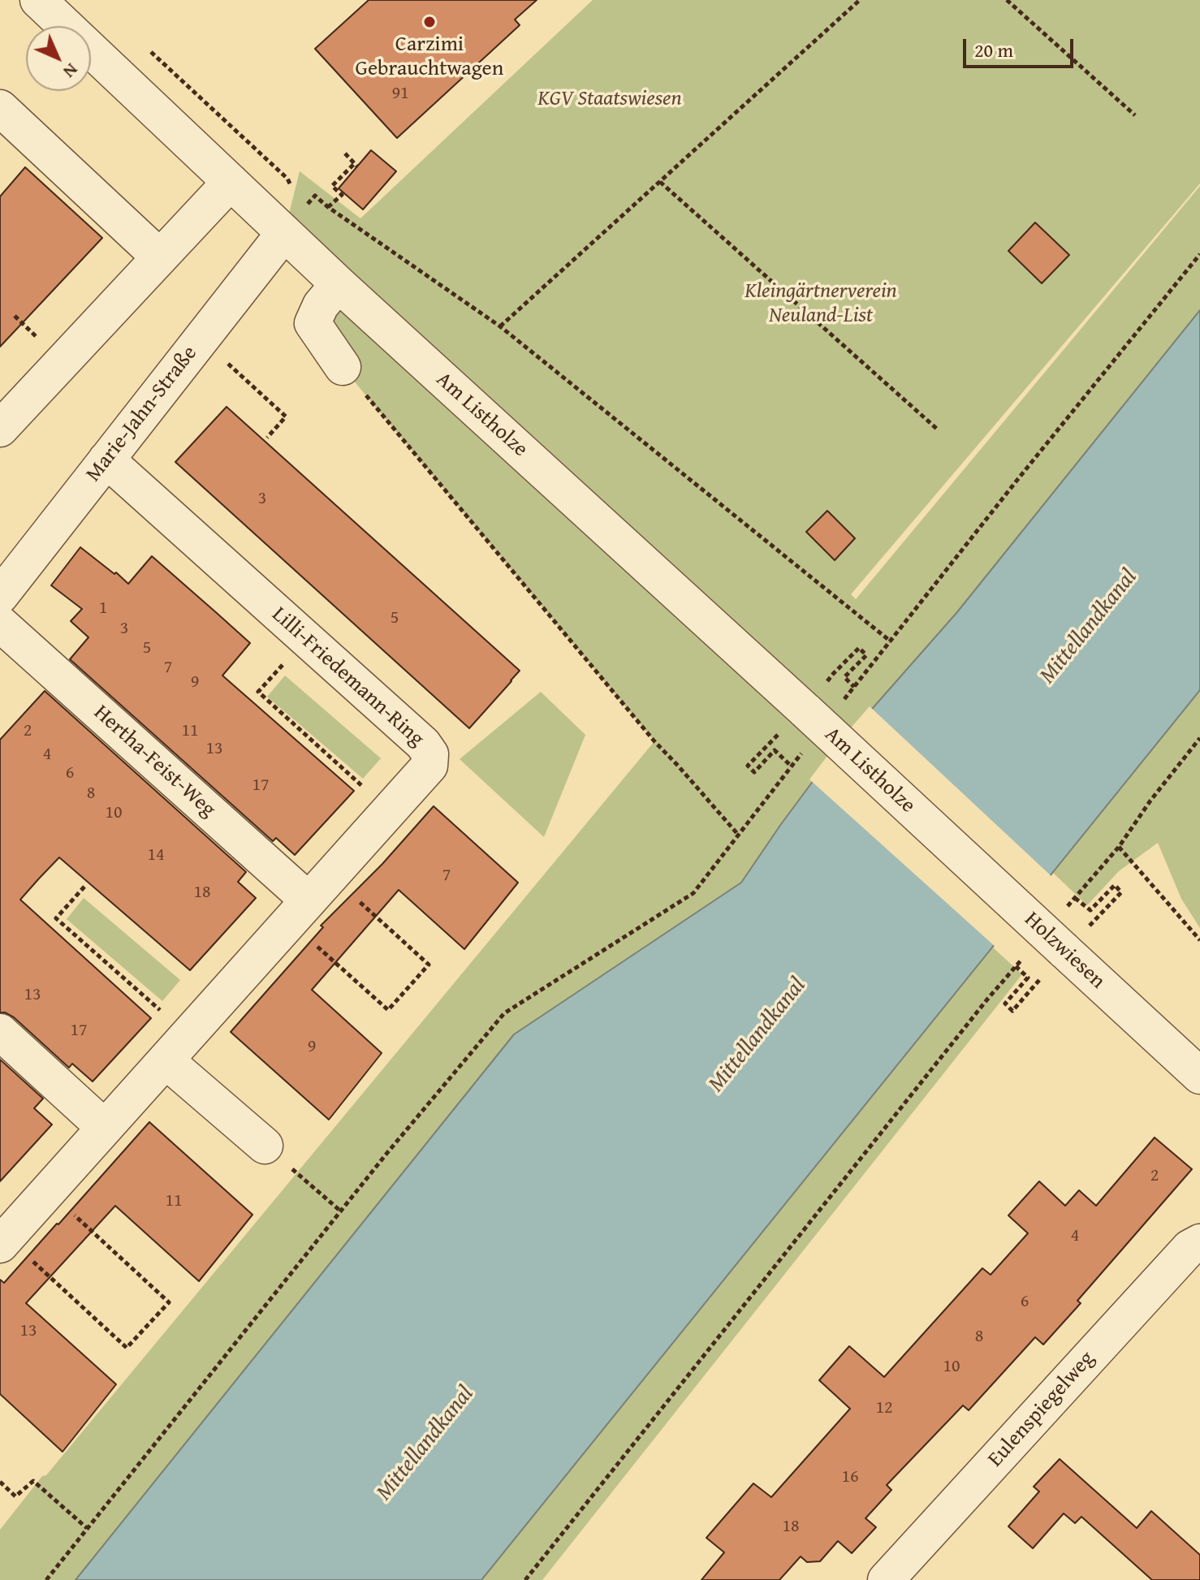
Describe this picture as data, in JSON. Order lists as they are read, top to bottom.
{
  "streets": {
    "street": [
      "Marie-Jahn-Straße",
      "Am Listholze",
      "Lilli-Friedemann-Ring",
      "Hertha-Feist-Weg",
      "Holzwiesen",
      "Eulenspiegelweg"
    ]
  },
  "crossings": [
    ["Marie-Jahn-Straße", "Am Listholze"],
    ["Marie-Jahn-Straße", "Lilli-Friedemann-Ring"],
    ["Am Listholze", "Holzwiesen"],
    ["Lilli-Friedemann-Ring", "Hertha-Feist-Weg"]
  ],
  "water": ["Mittellandkanal"],
  "parks": ["KGV Staatswiesen", "Kleingärtnerverein Neuland-List"],
  "places": ["Carzimi Gebrauchtwagen"],
  "house_numbers": [
    "91",
    "3",
    "1",
    "5",
    "3",
    "5",
    "7",
    "9",
    "2",
    "11",
    "13",
    "4",
    "6",
    "17",
    "8",
    "10",
    "14",
    "7",
    "18",
    "13",
    "17",
    "9",
    "2",
    "11",
    "4",
    "6",
    "13",
    "8",
    "10",
    "12",
    "16",
    "18"
  ],
  "scale_bar": "20 m",
  "north": "bottom right"
}
